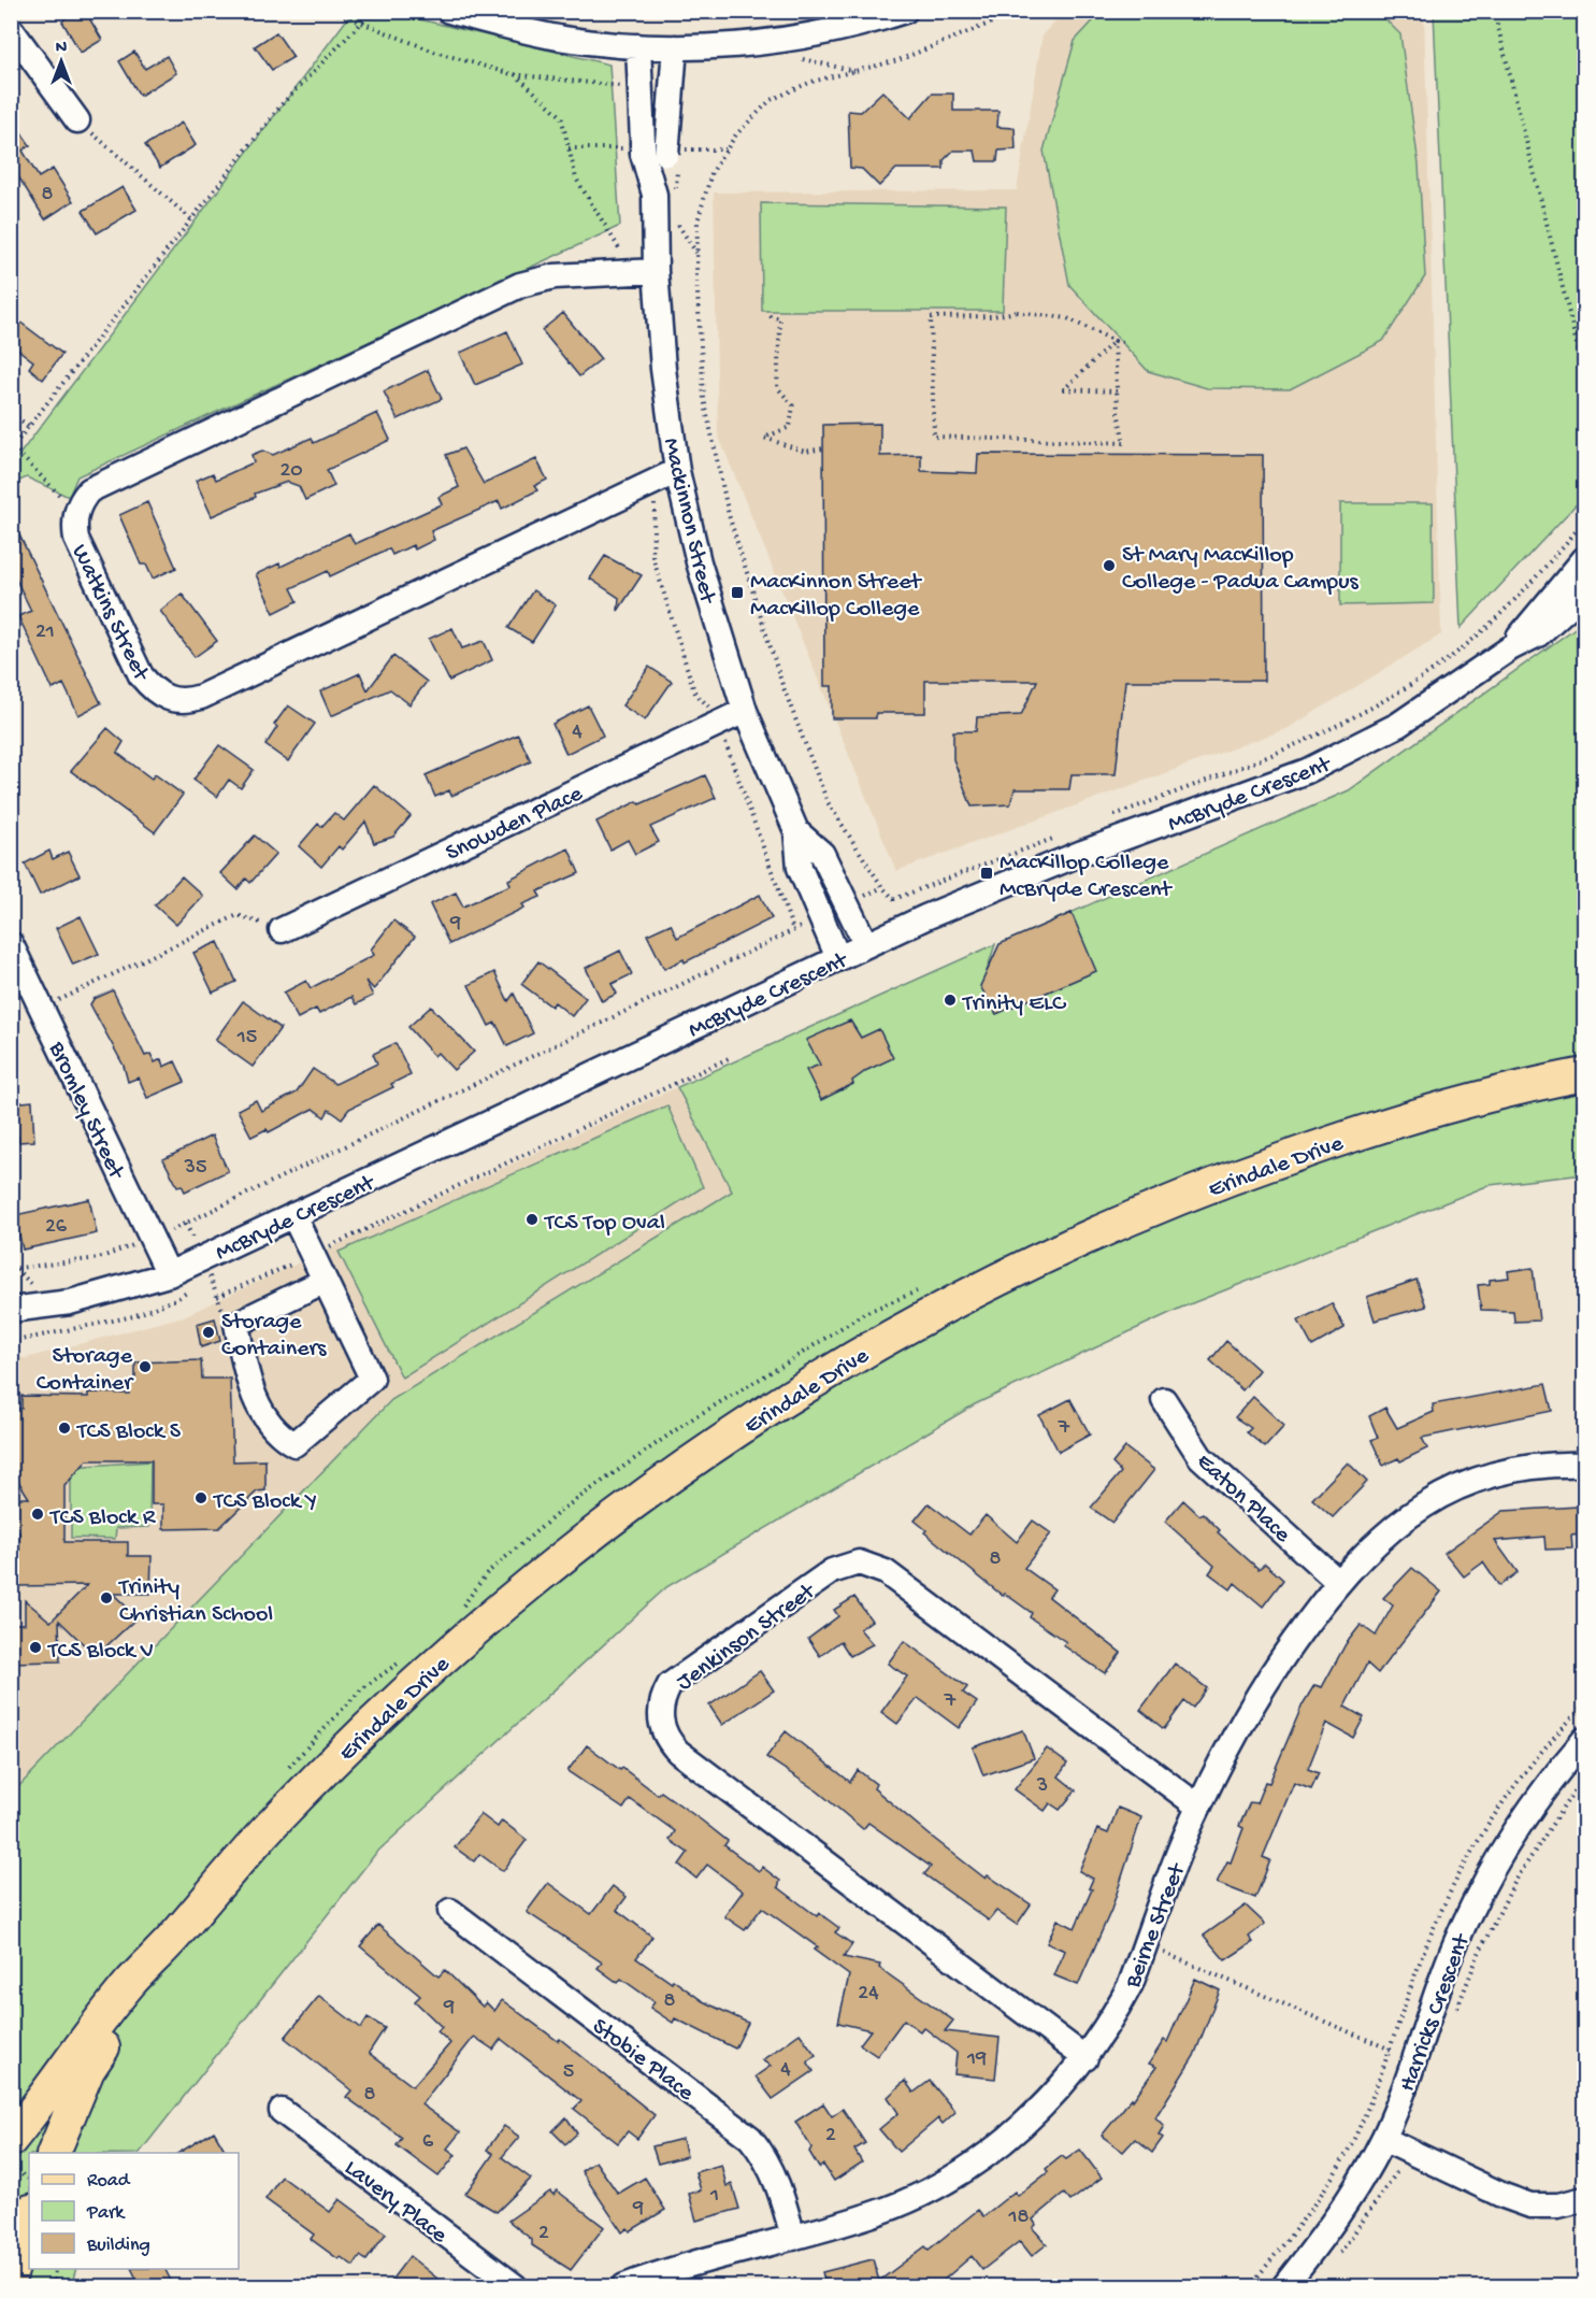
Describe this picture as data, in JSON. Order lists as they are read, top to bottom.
{
  "streets": {
    "main road": ["Erindale Drive"],
    "street": [
      "Mackinnon Street",
      "Watkins Street",
      "McBryde Crescent",
      "Snowden Place",
      "Bromley Street",
      "Eaton Place",
      "Jenkinson Street",
      "Beirne Street",
      "Harricks Crescent",
      "Stobie Place",
      "Lavery Place"
    ]
  },
  "crossings": [
    ["Mackinnon Street", "Watkins Street"],
    ["Mackinnon Street", "McBryde Crescent"],
    ["Mackinnon Street", "Snowden Place"],
    ["McBryde Crescent", "Bromley Street"],
    ["Eaton Place", "Beirne Street"],
    ["Jenkinson Street", "Beirne Street"],
    ["Beirne Street", "Stobie Place"]
  ],
  "places": {
    "other": [
      "St Mary MacKillop College - Padua Campus",
      "Trinity ELC",
      "TCS Top Oval",
      "Storage Containers",
      "Storage Container",
      "TCS Block S",
      "TCS Block Y",
      "TCS Block R",
      "Trinity Christian School",
      "TCS Block V"
    ],
    "transit": ["MacKinnon Street MacKillop College", "MacKillop College McBryde Crescent"]
  },
  "house_numbers": [
    "8",
    "20",
    "21",
    "4",
    "9",
    "15",
    "35",
    "26",
    "7",
    "8",
    "7",
    "3",
    "24",
    "8",
    "9",
    "19",
    "4",
    "5",
    "8",
    "2",
    "6",
    "1",
    "9",
    "18",
    "2"
  ],
  "legend": ["Road", "Park", "Building"],
  "north": "top"
}
